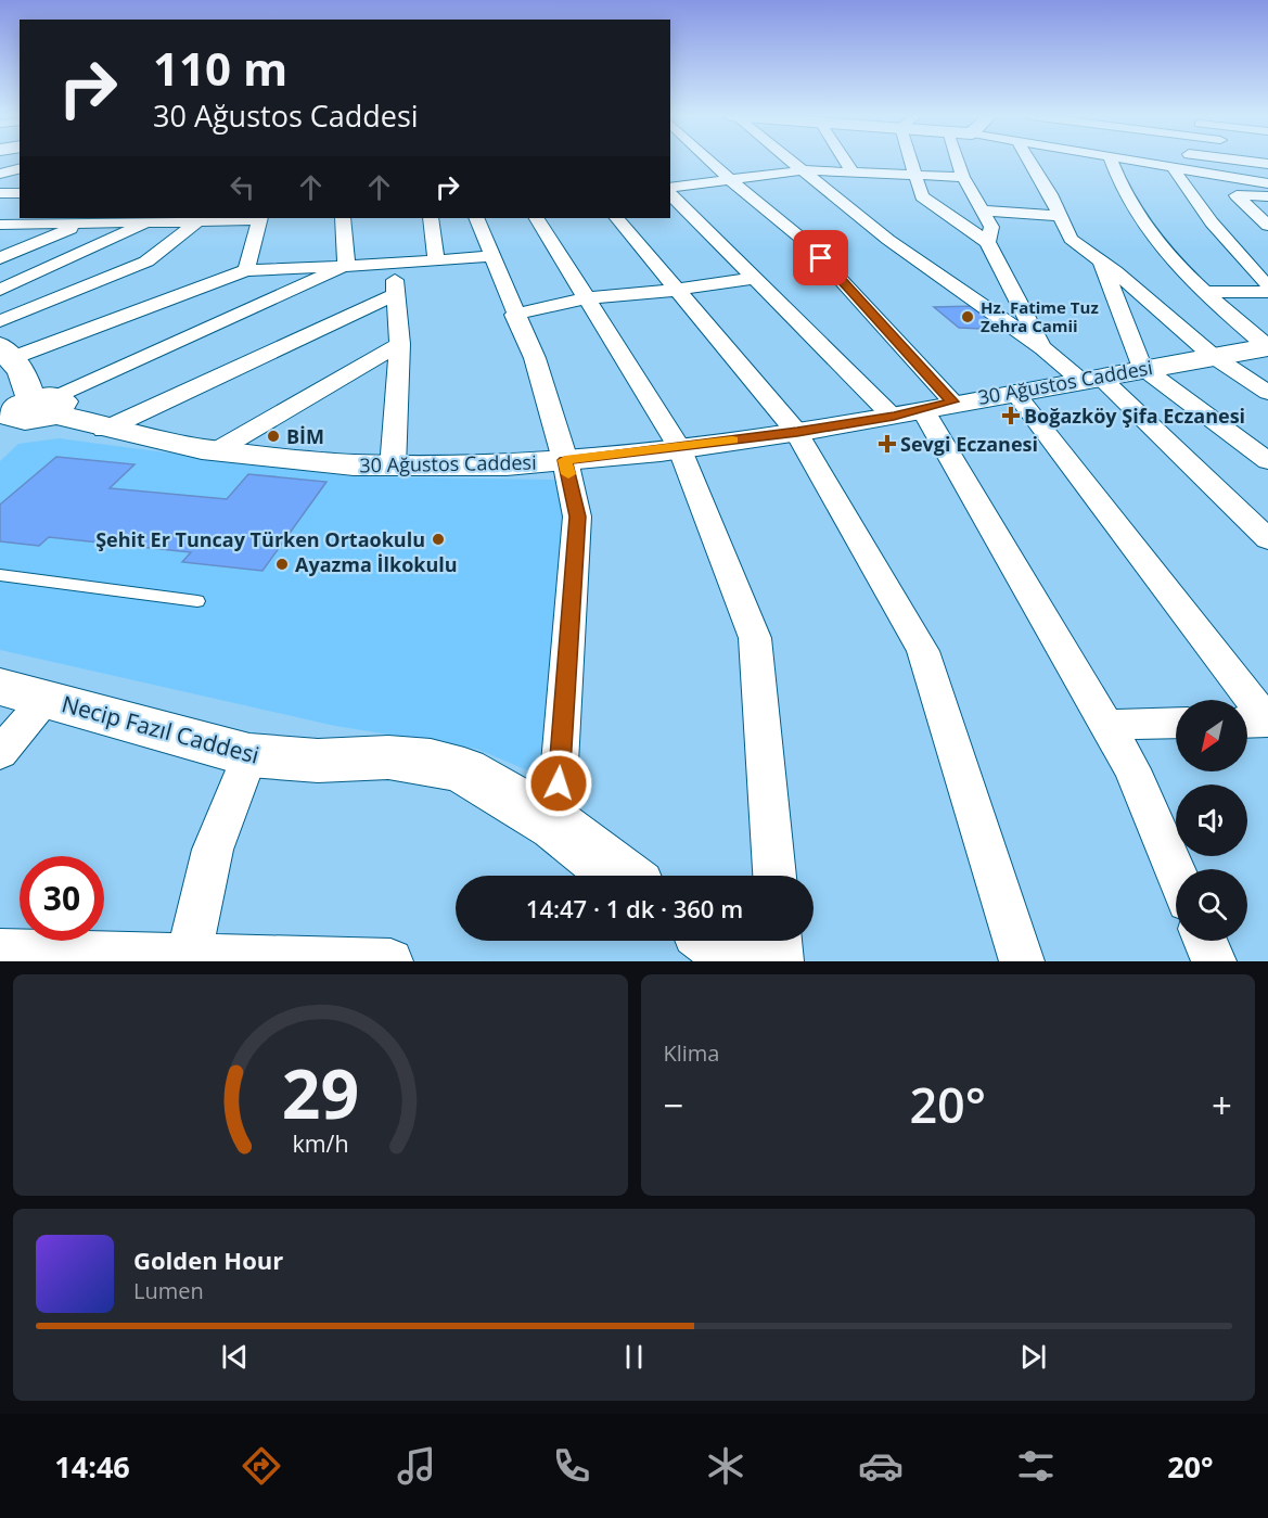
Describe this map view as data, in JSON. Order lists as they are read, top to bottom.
{
  "streets": {
    "main road": ["30 Ağustos Caddesi", "Necip Fazıl Caddesi"]
  },
  "places": {
    "other": [
      "Hz. Fatime Tuz Zehra Camii",
      "BİM",
      "Şehit Er Tuncay Türken Ortaokulu",
      "Ayazma İlkokulu"
    ],
    "health": ["Boğazköy Şifa Eczanesi", "Sevgi Eczanesi"]
  },
  "north": "bottom left",
  "page": {
    "turn": ["110 m", "30 Ağustos Caddesi"],
    "limit": "30",
    "trip": "14:47 · 1 dk · 360 m",
    "tile": "Klima",
    "heat": ["−", "20°", "+"],
    "song": ["Golden Hour", "Lumen"],
    "tabs": ["14:46", "20°"],
    "gauge": ["29", "km/h"]
  }
}
